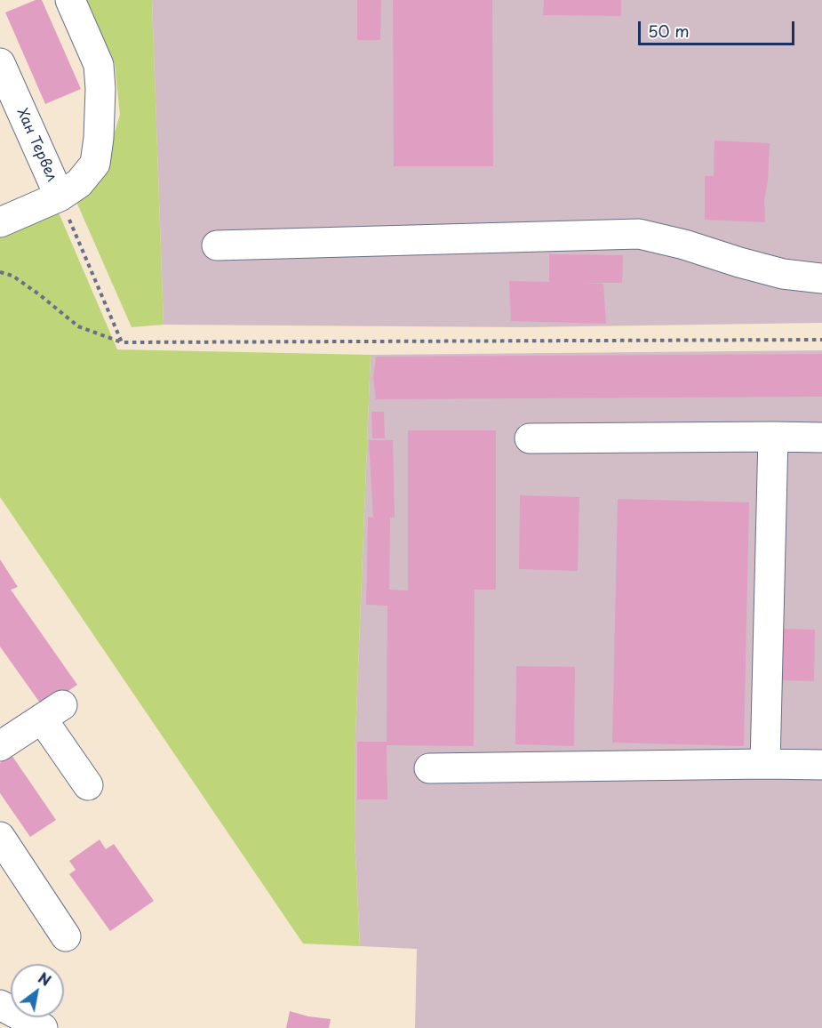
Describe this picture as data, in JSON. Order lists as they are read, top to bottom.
{
  "streets": {
    "street": ["Хан Тервел"]
  },
  "scale_bar": "50 m",
  "north": "top right"
}
